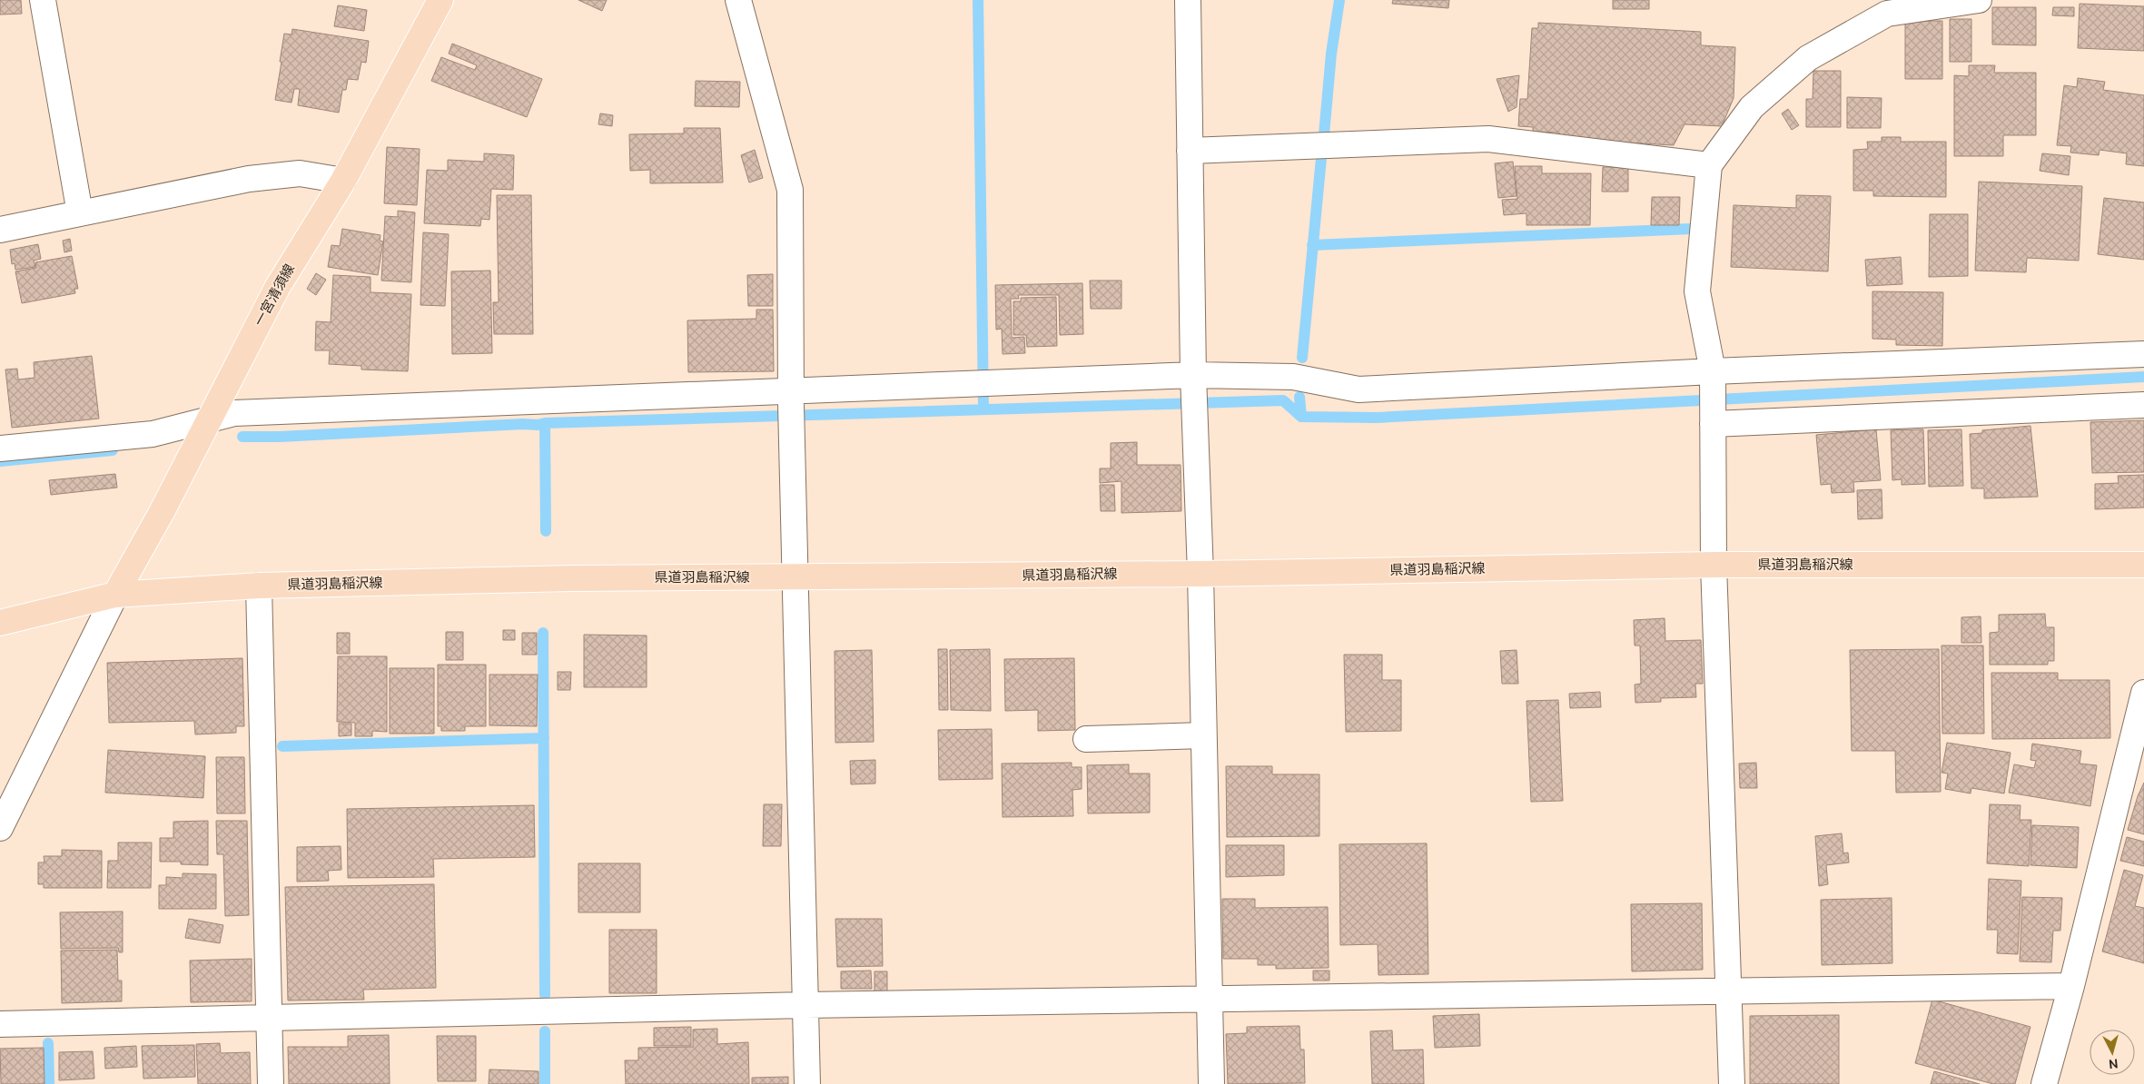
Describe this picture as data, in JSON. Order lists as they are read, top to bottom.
{
  "streets": {
    "main road": ["一宮清須線", "県道羽島稲沢線"]
  },
  "crossings": [
    ["一宮清須線", "県道羽島稲沢線"]
  ],
  "north": "bottom"
}
